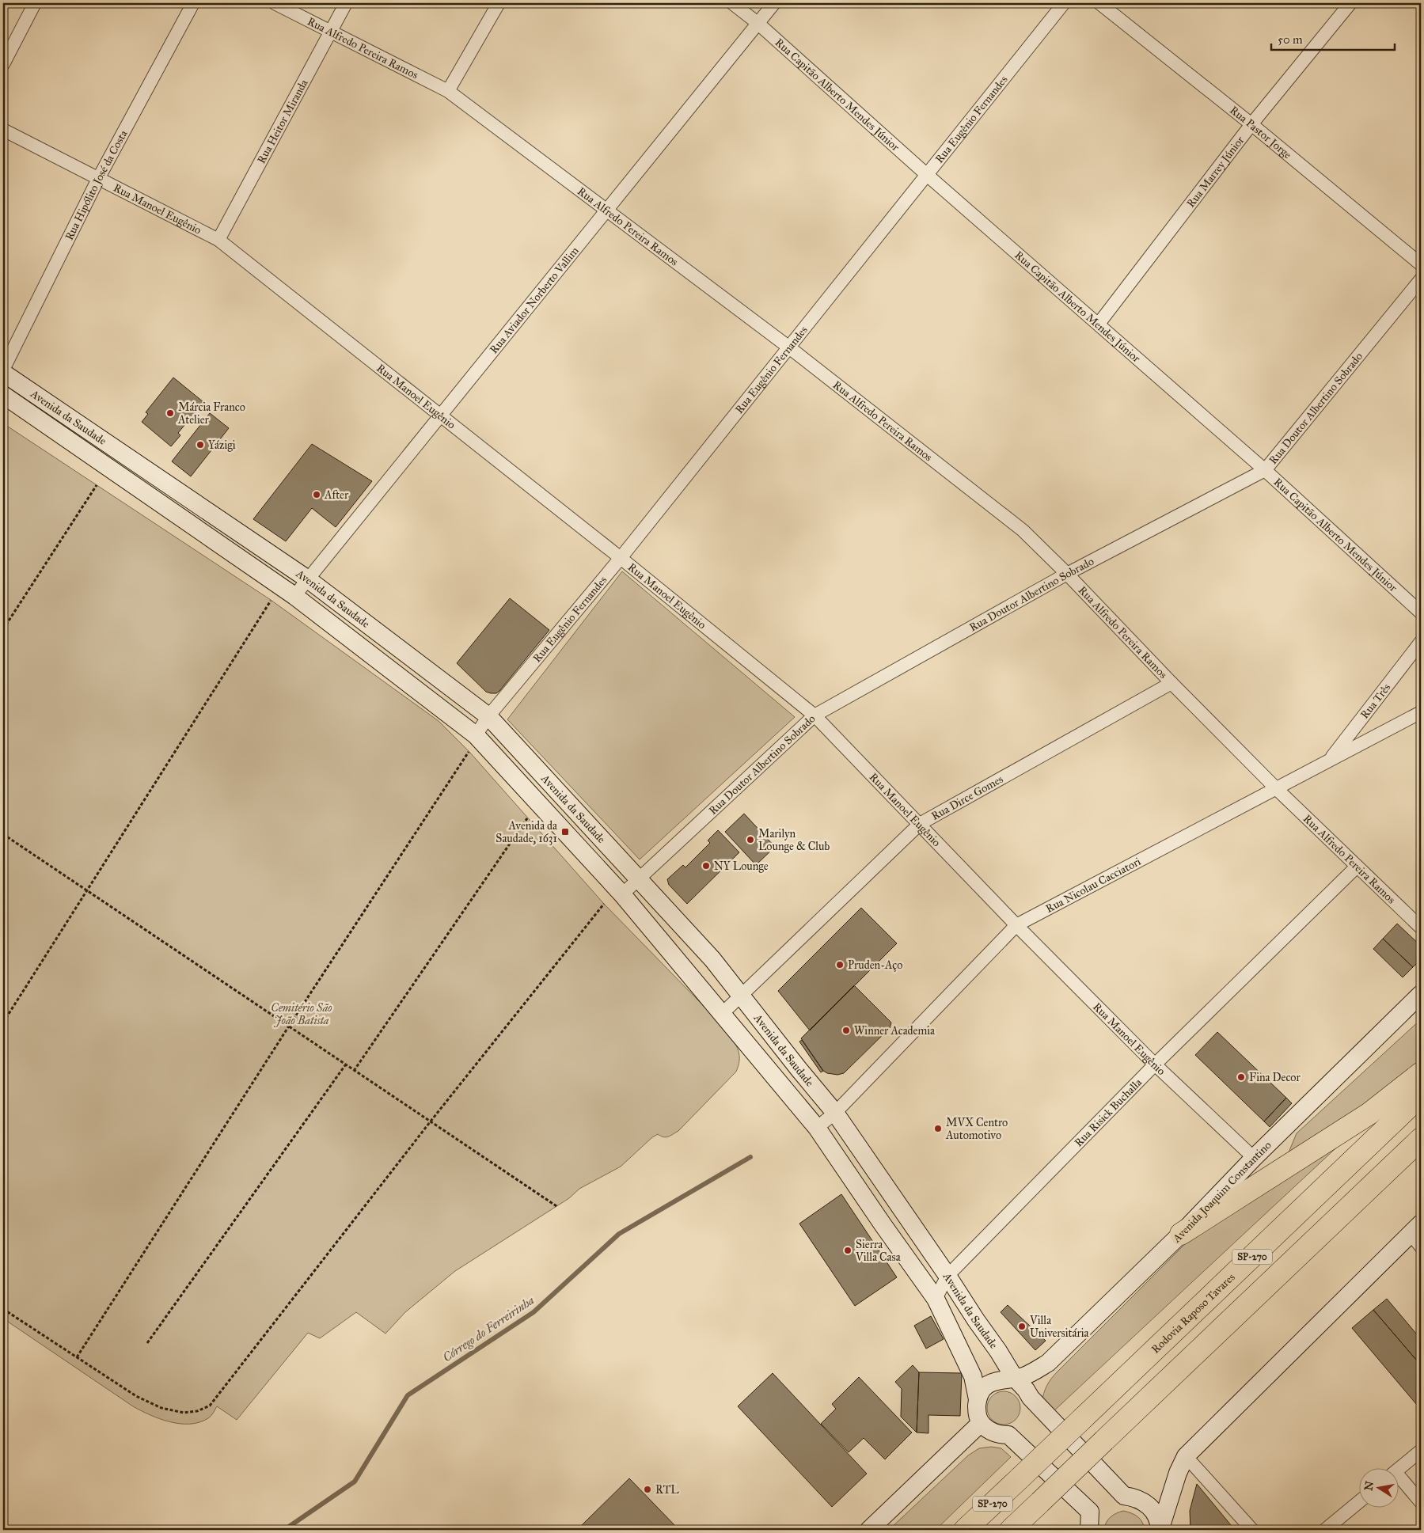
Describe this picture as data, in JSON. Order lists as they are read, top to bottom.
{
  "streets": {
    "highway": ["SP-270", "Rodovia Raposo Tavares"],
    "street": [
      "Rua Alfredo Pereira Ramos",
      "Rua Capitão Alberto Mendes Júnior",
      "Rua Eugênio Fernandes",
      "Rua Heitor Miranda",
      "Rua Pastor Jorge",
      "Rua Marrey Júnior",
      "Rua Hipólito José da Costa",
      "Rua Manoel Eugênio",
      "Rua Aviador Norberto Vallim",
      "Rua Doutor Albertino Sobrado",
      "Avenida da Saudade",
      "Rua Três",
      "Rua Dirce Gomes",
      "Rua Nicolau Cacciatori",
      "Rua Risick Buchalla",
      "Avenida Joaquim Constantino"
    ]
  },
  "crossings": [
    ["Rua Alfredo Pereira Ramos", "Rua Eugênio Fernandes"],
    ["Rua Alfredo Pereira Ramos", "Rua Heitor Miranda"],
    ["Rua Alfredo Pereira Ramos", "Rua Aviador Norberto Vallim"],
    ["Rua Alfredo Pereira Ramos", "Rua Doutor Albertino Sobrado"],
    ["Rua Alfredo Pereira Ramos", "Rua Dirce Gomes"],
    ["Rua Alfredo Pereira Ramos", "Rua Nicolau Cacciatori"],
    ["Rua Alfredo Pereira Ramos", "Rua Risick Buchalla"],
    ["Rua Capitão Alberto Mendes Júnior", "Rua Eugênio Fernandes"],
    ["Rua Capitão Alberto Mendes Júnior", "Rua Marrey Júnior"],
    ["Rua Capitão Alberto Mendes Júnior", "Rua Aviador Norberto Vallim"],
    ["Rua Capitão Alberto Mendes Júnior", "Rua Doutor Albertino Sobrado"],
    ["Rua Eugênio Fernandes", "Rua Manoel Eugênio"],
    ["Rua Eugênio Fernandes", "Avenida da Saudade"],
    ["Rua Heitor Miranda", "Rua Manoel Eugênio"],
    ["Rua Pastor Jorge", "Rua Marrey Júnior"],
    ["Rua Hipólito José da Costa", "Rua Manoel Eugênio"],
    ["Rua Manoel Eugênio", "Rua Aviador Norberto Vallim"],
    ["Rua Manoel Eugênio", "Rua Doutor Albertino Sobrado"],
    ["Rua Manoel Eugênio", "Rua Dirce Gomes"],
    ["Rua Manoel Eugênio", "Rua Nicolau Cacciatori"],
    ["Rua Manoel Eugênio", "Rua Risick Buchalla"],
    ["Rua Manoel Eugênio", "Avenida Joaquim Constantino"],
    ["Rua Aviador Norberto Vallim", "Avenida da Saudade"],
    ["Rua Doutor Albertino Sobrado", "Avenida da Saudade"],
    ["Avenida da Saudade", "Rua Dirce Gomes"],
    ["Avenida da Saudade", "Rua Nicolau Cacciatori"],
    ["Avenida da Saudade", "Rua Risick Buchalla"],
    ["Avenida da Saudade", "Avenida Joaquim Constantino"],
    ["Rua Três", "Rua Nicolau Cacciatori"]
  ],
  "water": ["Córrego do Ferreirinha"],
  "parks": ["Cemitério São João Batista"],
  "places": {
    "other": [
      "Márcia Franco Atelier",
      "Yázigi",
      "After",
      "Marilyn Lounge & Club",
      "NY Lounge",
      "Pruden-Aço",
      "Winner Academia",
      "Fina Decor",
      "MVX Centro Automotivo",
      "Sierra Villa Casa",
      "Villa Universitária",
      "RTL"
    ],
    "transit": ["Avenida da Saudade, 1631"]
  },
  "scale_bar": "50 m",
  "north": "left"
}
